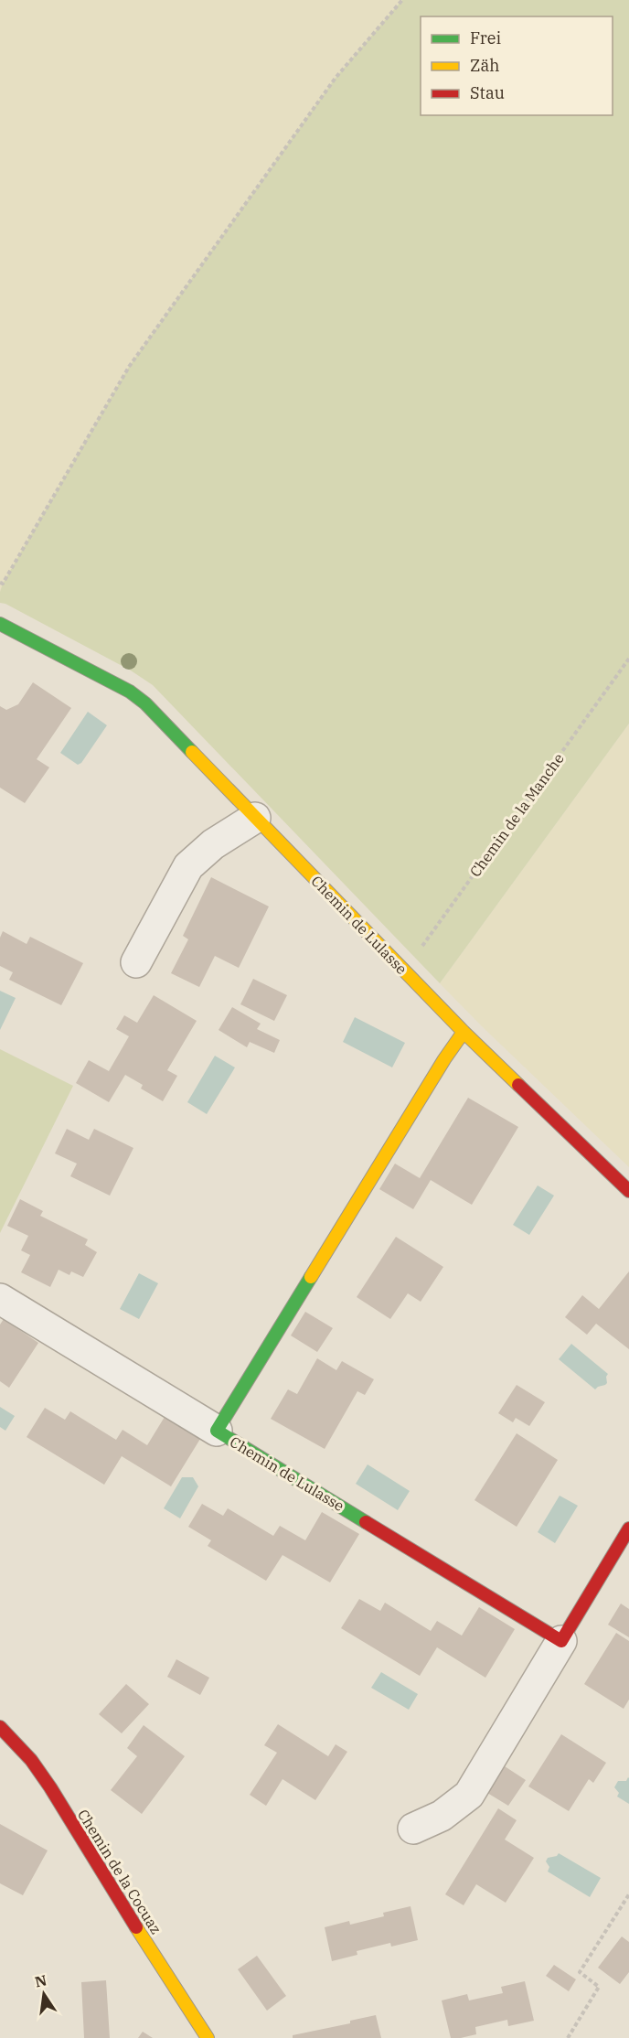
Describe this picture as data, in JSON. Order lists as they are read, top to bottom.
{
  "streets": {
    "street": ["Chemin de Lulasse", "Chemin de la Cocuaz"],
    "path": ["Chemin de la Manche"]
  },
  "crossings": [
    ["Chemin de la Manche", "Chemin de Lulasse"]
  ],
  "legend": ["Frei", "Zäh", "Stau"],
  "north": "top"
}
